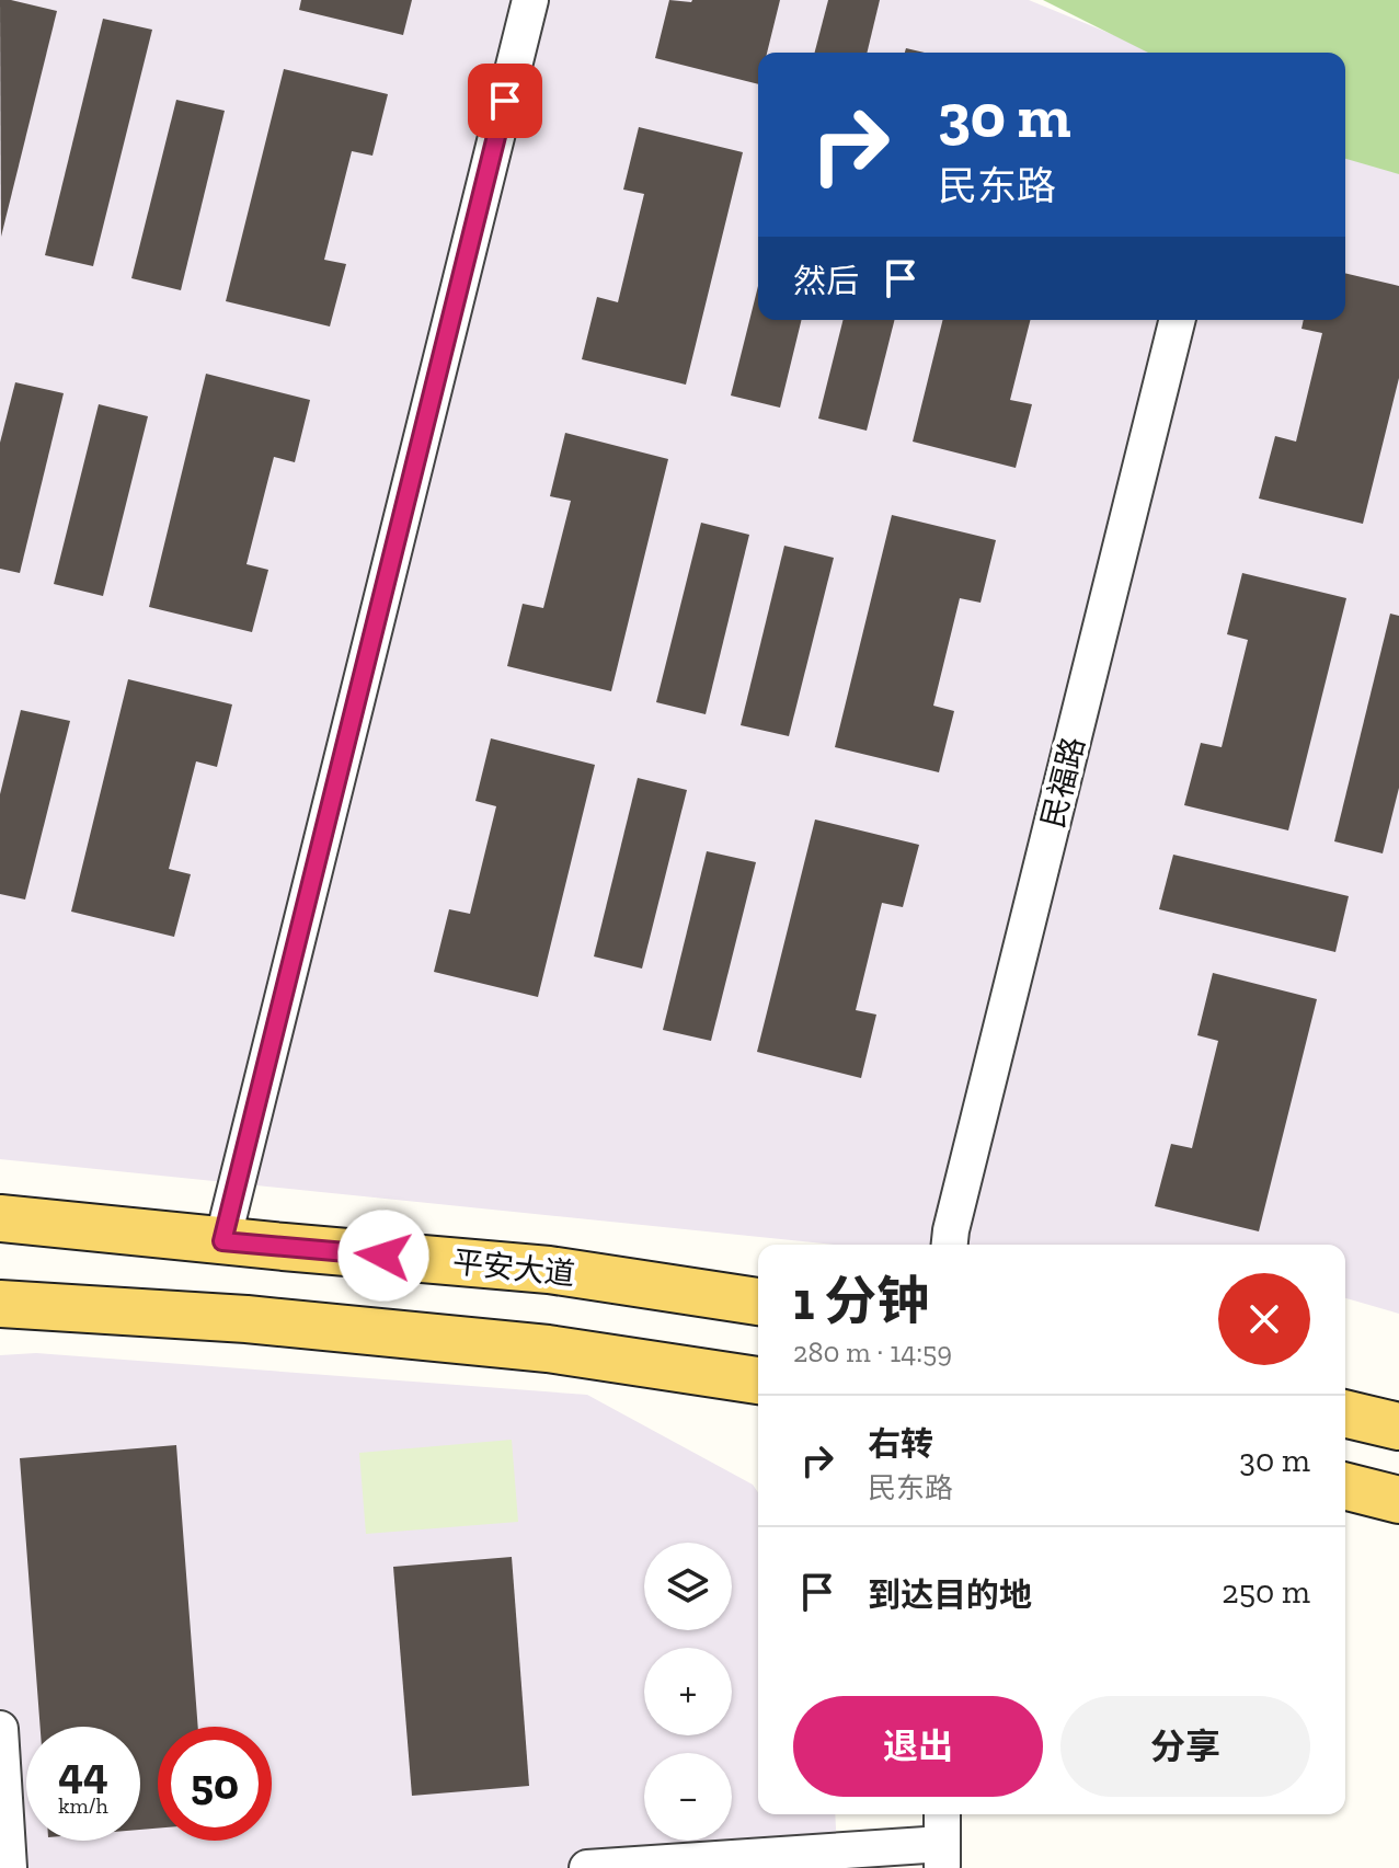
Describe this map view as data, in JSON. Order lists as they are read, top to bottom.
{
  "streets": {
    "main road": ["平安大道"],
    "street": ["民福路"]
  },
  "page": {
    "turn": ["30 m", "民东路"],
    "then": "然后",
    "heading": ["1 分钟", "280 m · 14:59"],
    "list": [
      {
        "name": "右转",
        "note": "民东路",
        "value": "30 m"
      },
      {
        "name": "到达目的地",
        "value": "250 m"
      }
    ],
    "map_buttons": ["+", "−"],
    "buttons": ["退出", "分享"],
    "speed": "44 km/h",
    "limit": "50"
  }
}
